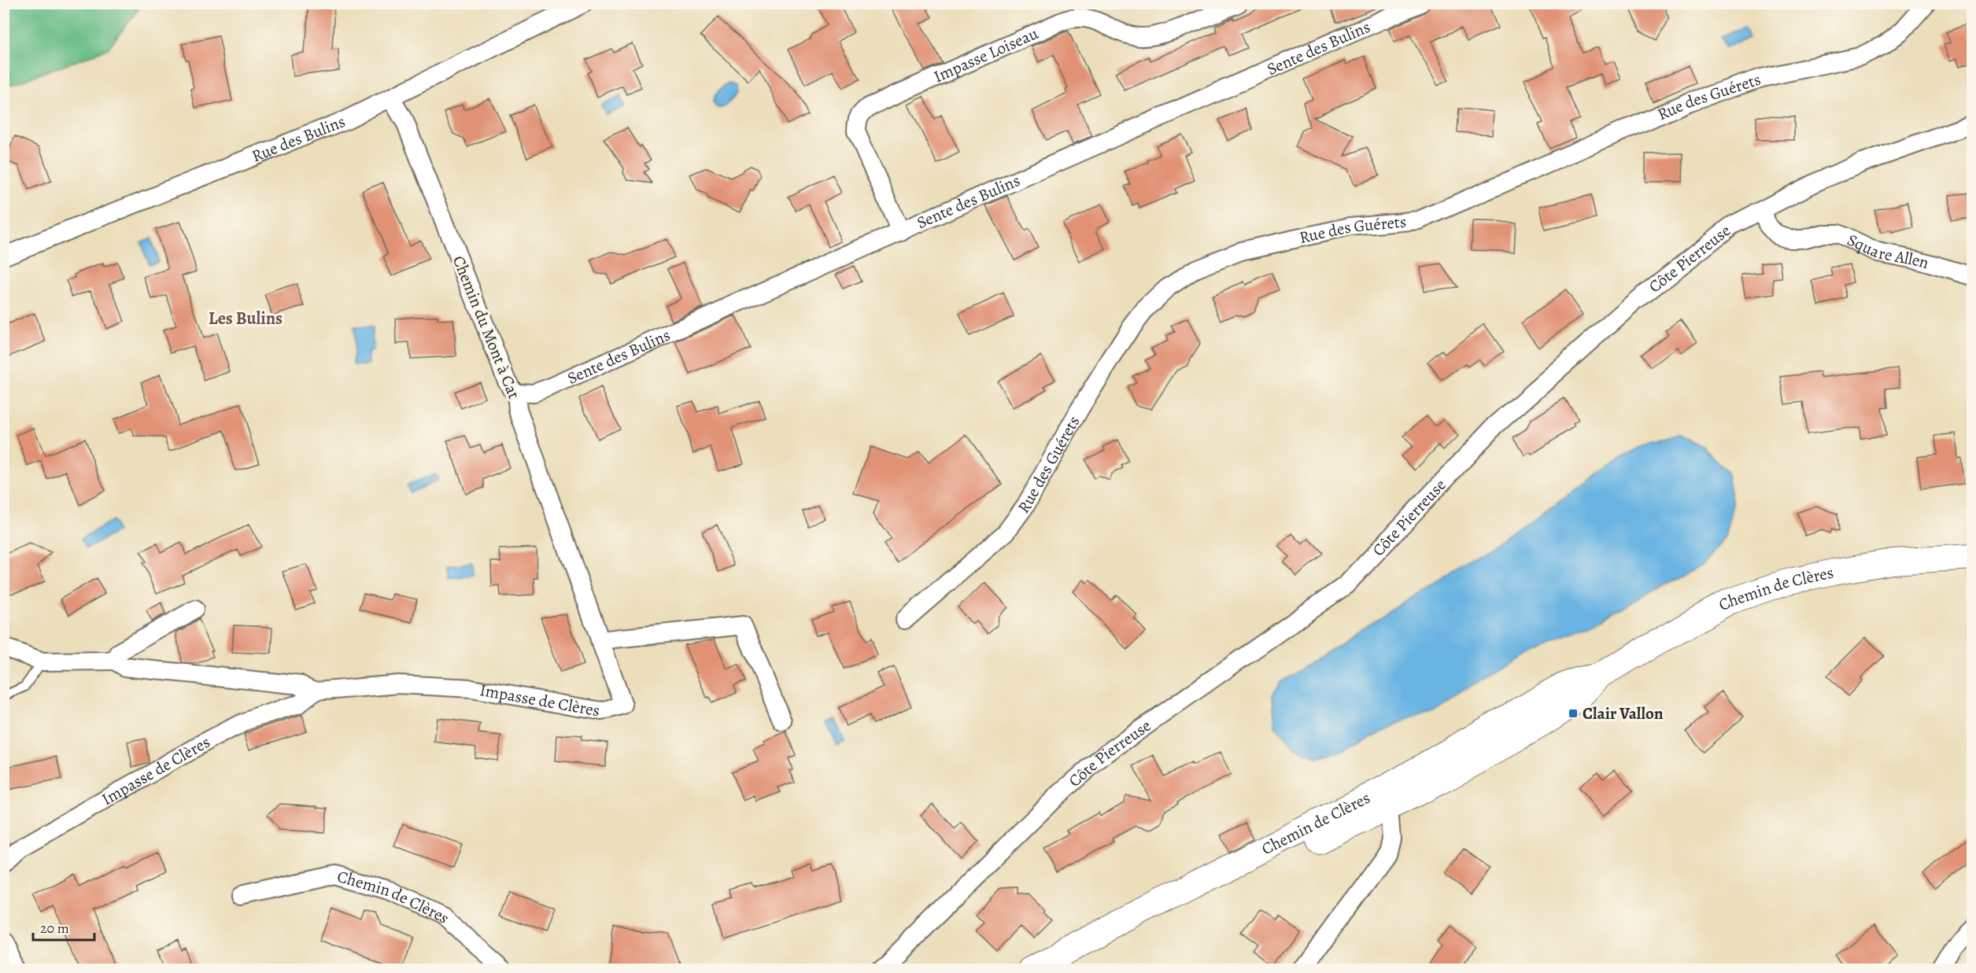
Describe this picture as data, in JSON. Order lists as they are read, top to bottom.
{
  "streets": {
    "street": [
      "Sente des Bulins",
      "Impasse Loiseau",
      "Rue des Guérets",
      "Rue des Bulins",
      "Square Allen",
      "Côte Pierreuse",
      "Chemin du Mont à Cat",
      "Chemin de Clères",
      "Impasse de Clères"
    ]
  },
  "crossings": [
    ["Sente des Bulins", "Impasse Loiseau"],
    ["Sente des Bulins", "Chemin du Mont à Cat"],
    ["Rue des Bulins", "Chemin du Mont à Cat"],
    ["Square Allen", "Côte Pierreuse"],
    ["Chemin du Mont à Cat", "Impasse de Clères"]
  ],
  "districts": ["Les Bulins"],
  "places": {
    "transit": ["Clair Vallon"]
  },
  "scale_bar": "20 m"
}
